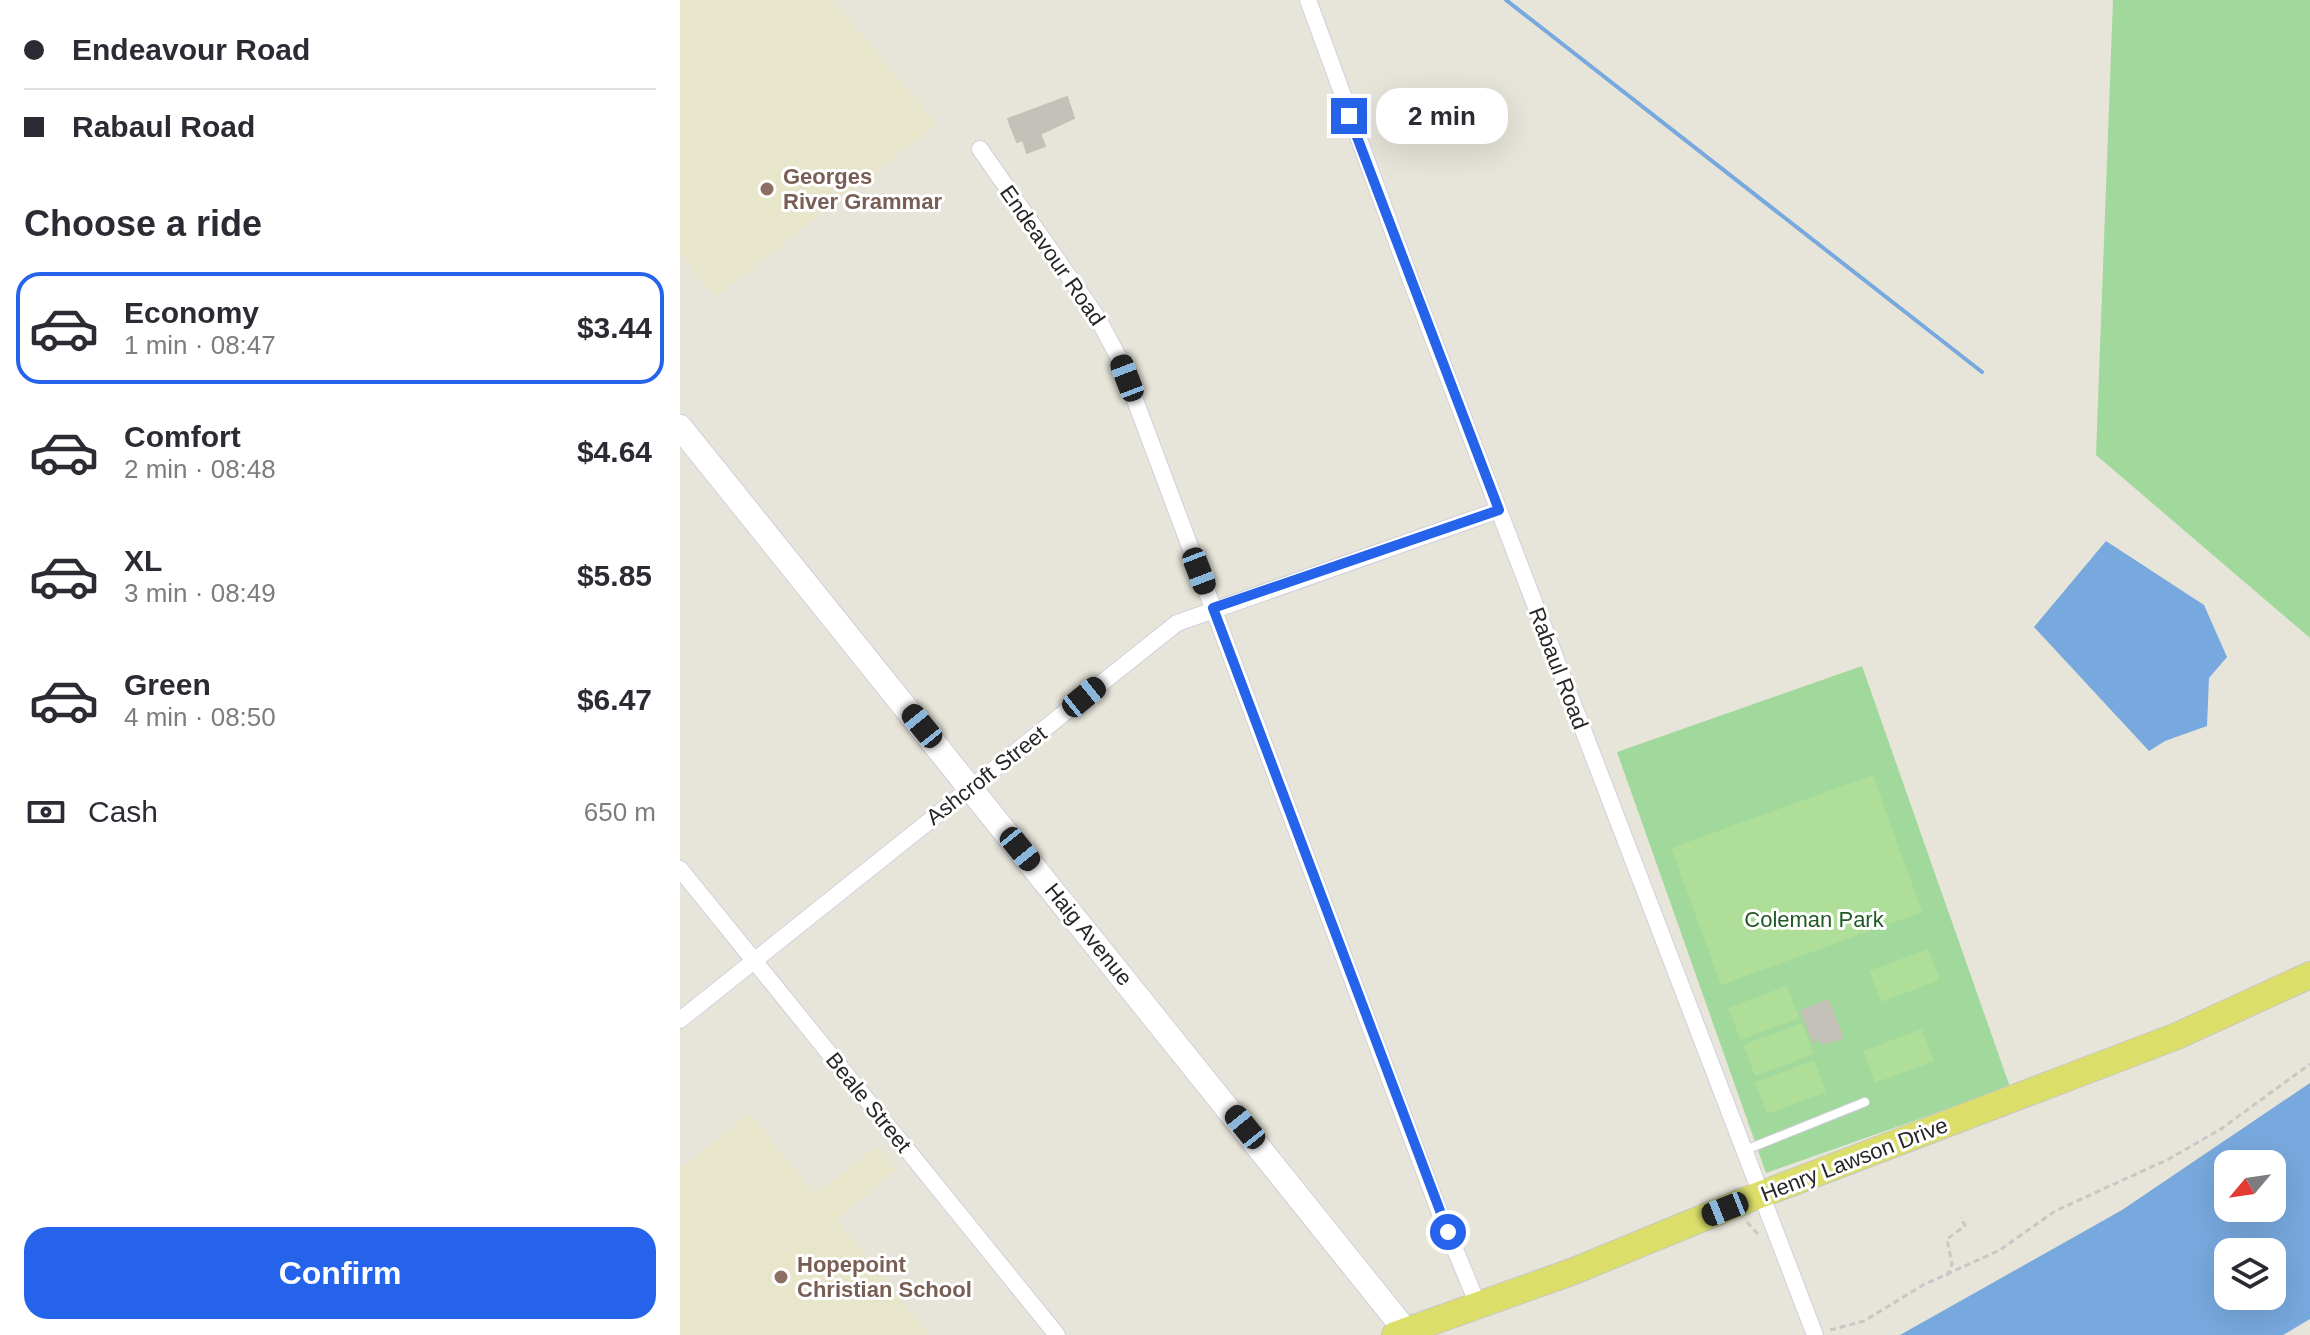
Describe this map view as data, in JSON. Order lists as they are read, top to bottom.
{
  "streets": {
    "main road": ["Haig Avenue", "Henry Lawson Drive"],
    "street": [
      "Endeavour Road",
      "Rabaul Road",
      "Ashcroft Street",
      "Beale Street"
    ]
  },
  "crossings": [
    ["Endeavour Road", "Ashcroft Street"],
    ["Endeavour Road", "Henry Lawson Drive"],
    ["Rabaul Road", "Ashcroft Street"],
    ["Rabaul Road", "Henry Lawson Drive"],
    ["Ashcroft Street", "Haig Avenue"],
    ["Ashcroft Street", "Beale Street"],
    ["Haig Avenue", "Henry Lawson Drive"]
  ],
  "parks": ["Coleman Park"],
  "places": ["Georges River Grammar", "Hopepoint Christian School"],
  "north": "bottom left",
  "page": {
    "banner": ["Endeavour Road", "Rabaul Road"],
    "bubble": "2 min",
    "heading": "Choose a ride",
    "list": [
      {
        "name": "Economy",
        "note": "1 min · 08:47",
        "value": "$3.44"
      },
      {
        "name": "Comfort",
        "note": "2 min · 08:48",
        "value": "$4.64"
      },
      {
        "name": "XL",
        "note": "3 min · 08:49",
        "value": "$5.85"
      },
      {
        "name": "Green",
        "note": "4 min · 08:50",
        "value": "$6.47"
      }
    ],
    "pay": ["Cash", "650 m"],
    "buttons": "Confirm"
  }
}
